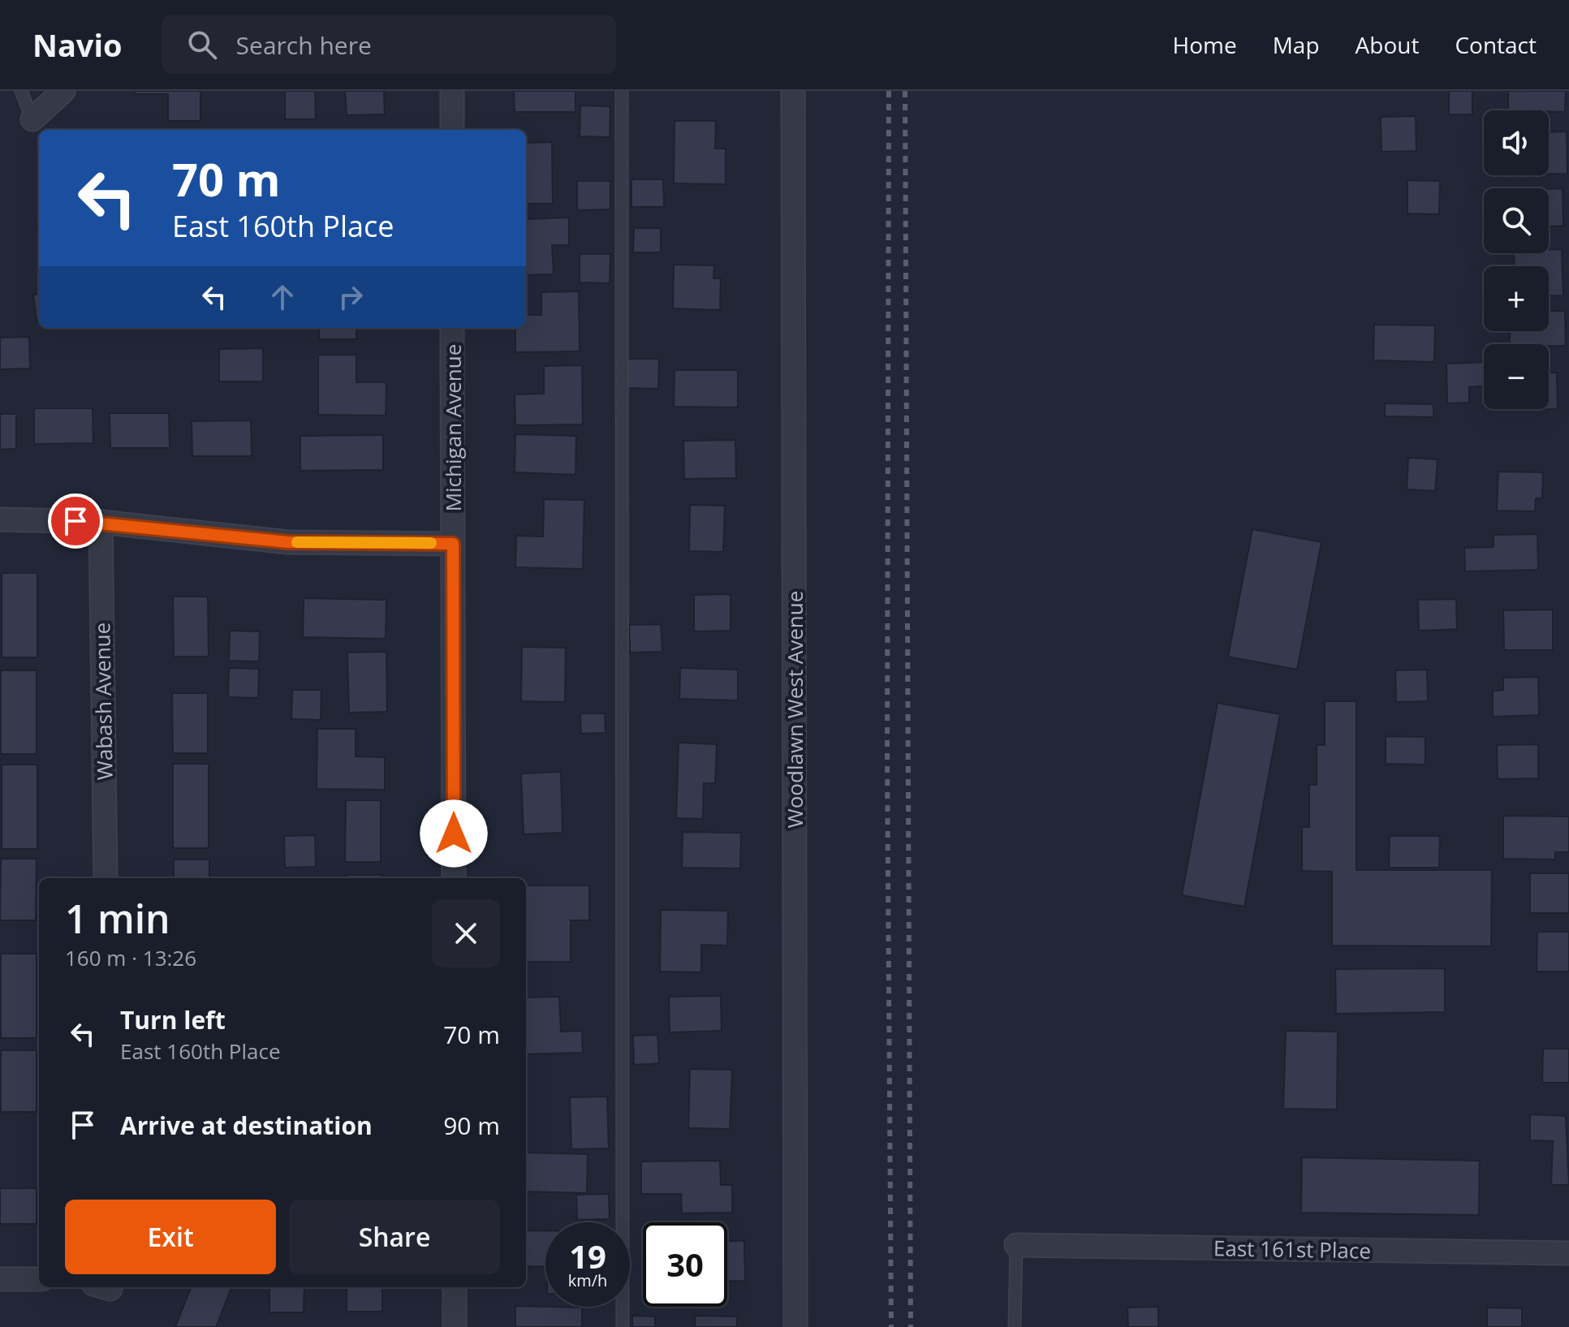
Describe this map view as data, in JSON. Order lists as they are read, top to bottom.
{
  "streets": {
    "street": [
      "Michigan Avenue",
      "Wabash Avenue",
      "Woodlawn West Avenue",
      "East 161st Place"
    ]
  },
  "page": {
    "header": "Navio",
    "search": "Search here",
    "nav": [
      "Home",
      "Map",
      "About",
      "Contact"
    ],
    "map_buttons": ["+", "−"],
    "turn": ["70 m", "East 160th Place"],
    "heading": ["1 min", "160 m · 13:26"],
    "list": [
      {
        "name": "Turn left",
        "note": "East 160th Place",
        "value": "70 m"
      },
      {
        "name": "Arrive at destination",
        "value": "90 m"
      }
    ],
    "buttons": ["Exit", "Share"],
    "speed": "19 km/h",
    "limit": "30"
  }
}
